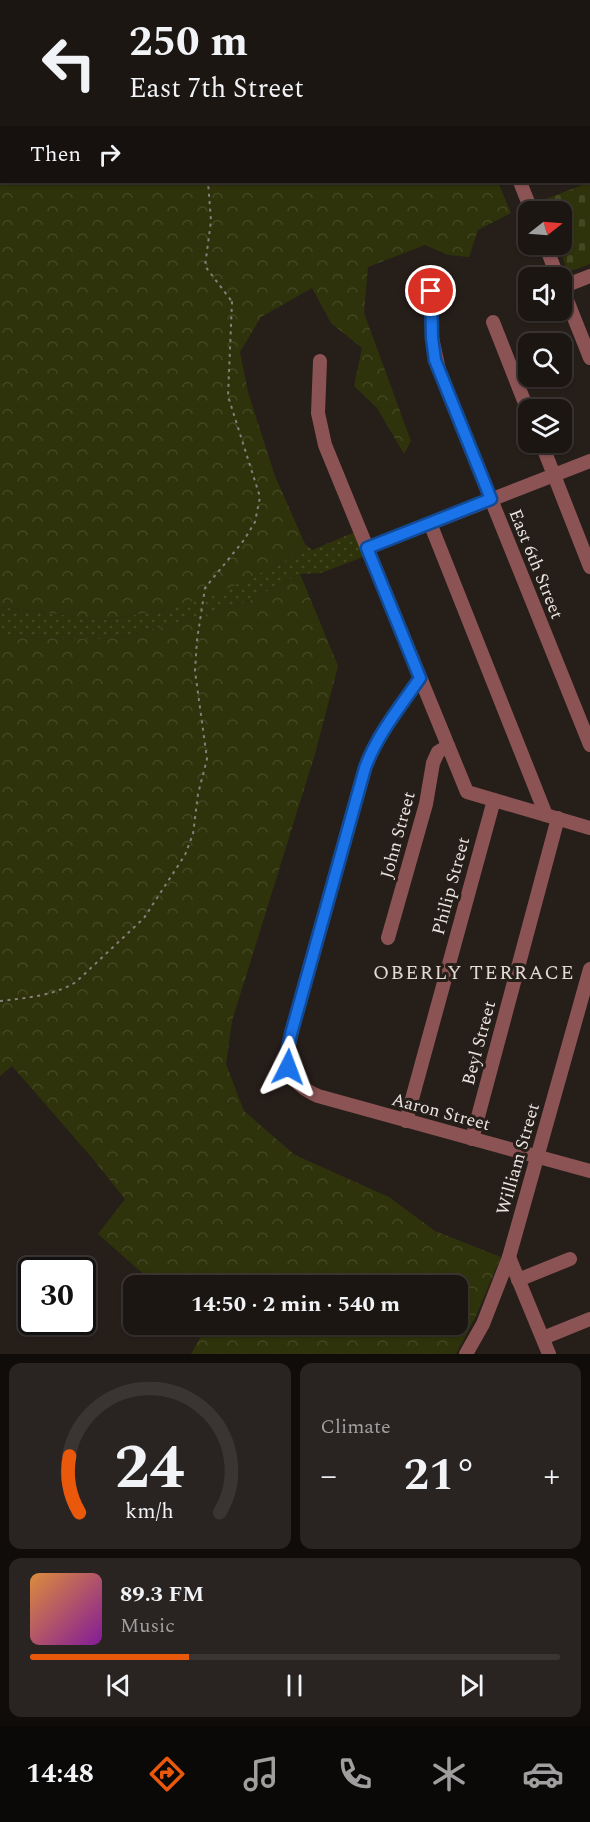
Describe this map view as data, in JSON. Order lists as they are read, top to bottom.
{
  "streets": {
    "street": [
      "East 6th Street",
      "John Street",
      "Philip Street",
      "Beyl Street",
      "Aaron Street",
      "William Street"
    ]
  },
  "crossings": [
    ["Philip Street", "Aaron Street"],
    ["Beyl Street", "Aaron Street"],
    ["Aaron Street", "William Street"]
  ],
  "districts": ["OBERLY TERRACE"],
  "north": "right",
  "page": {
    "turn": ["250 m", "East 7th Street"],
    "then": "Then",
    "limit": "30",
    "trip": "14:50 · 2 min · 540 m",
    "tile": "Climate",
    "heat": ["−", "21°", "+"],
    "song": ["89.3 FM", "Music"],
    "tabs": "14:48",
    "gauge": ["24", "km/h"]
  }
}
